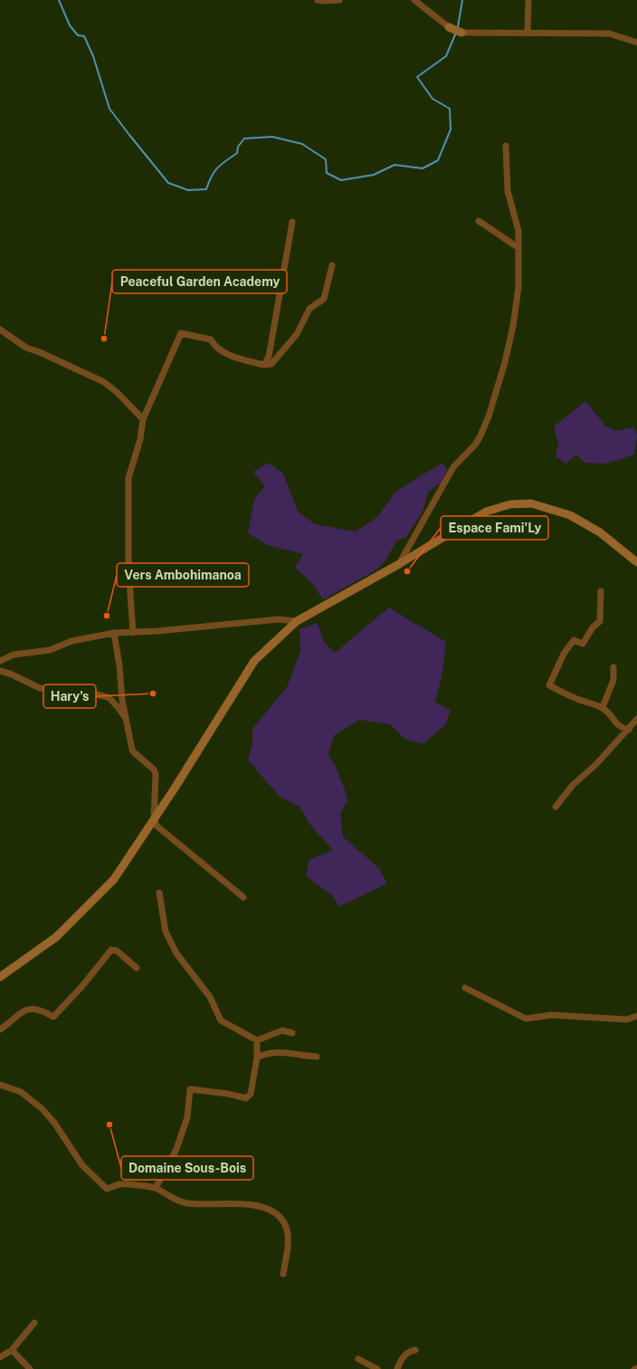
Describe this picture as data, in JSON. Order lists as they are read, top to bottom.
{
  "places": [
    "Peaceful Garden Academy",
    "Espace Fami'Ly",
    "Vers Ambohimanoa",
    "Hary's",
    "Domaine Sous-Bois"
  ]
}
